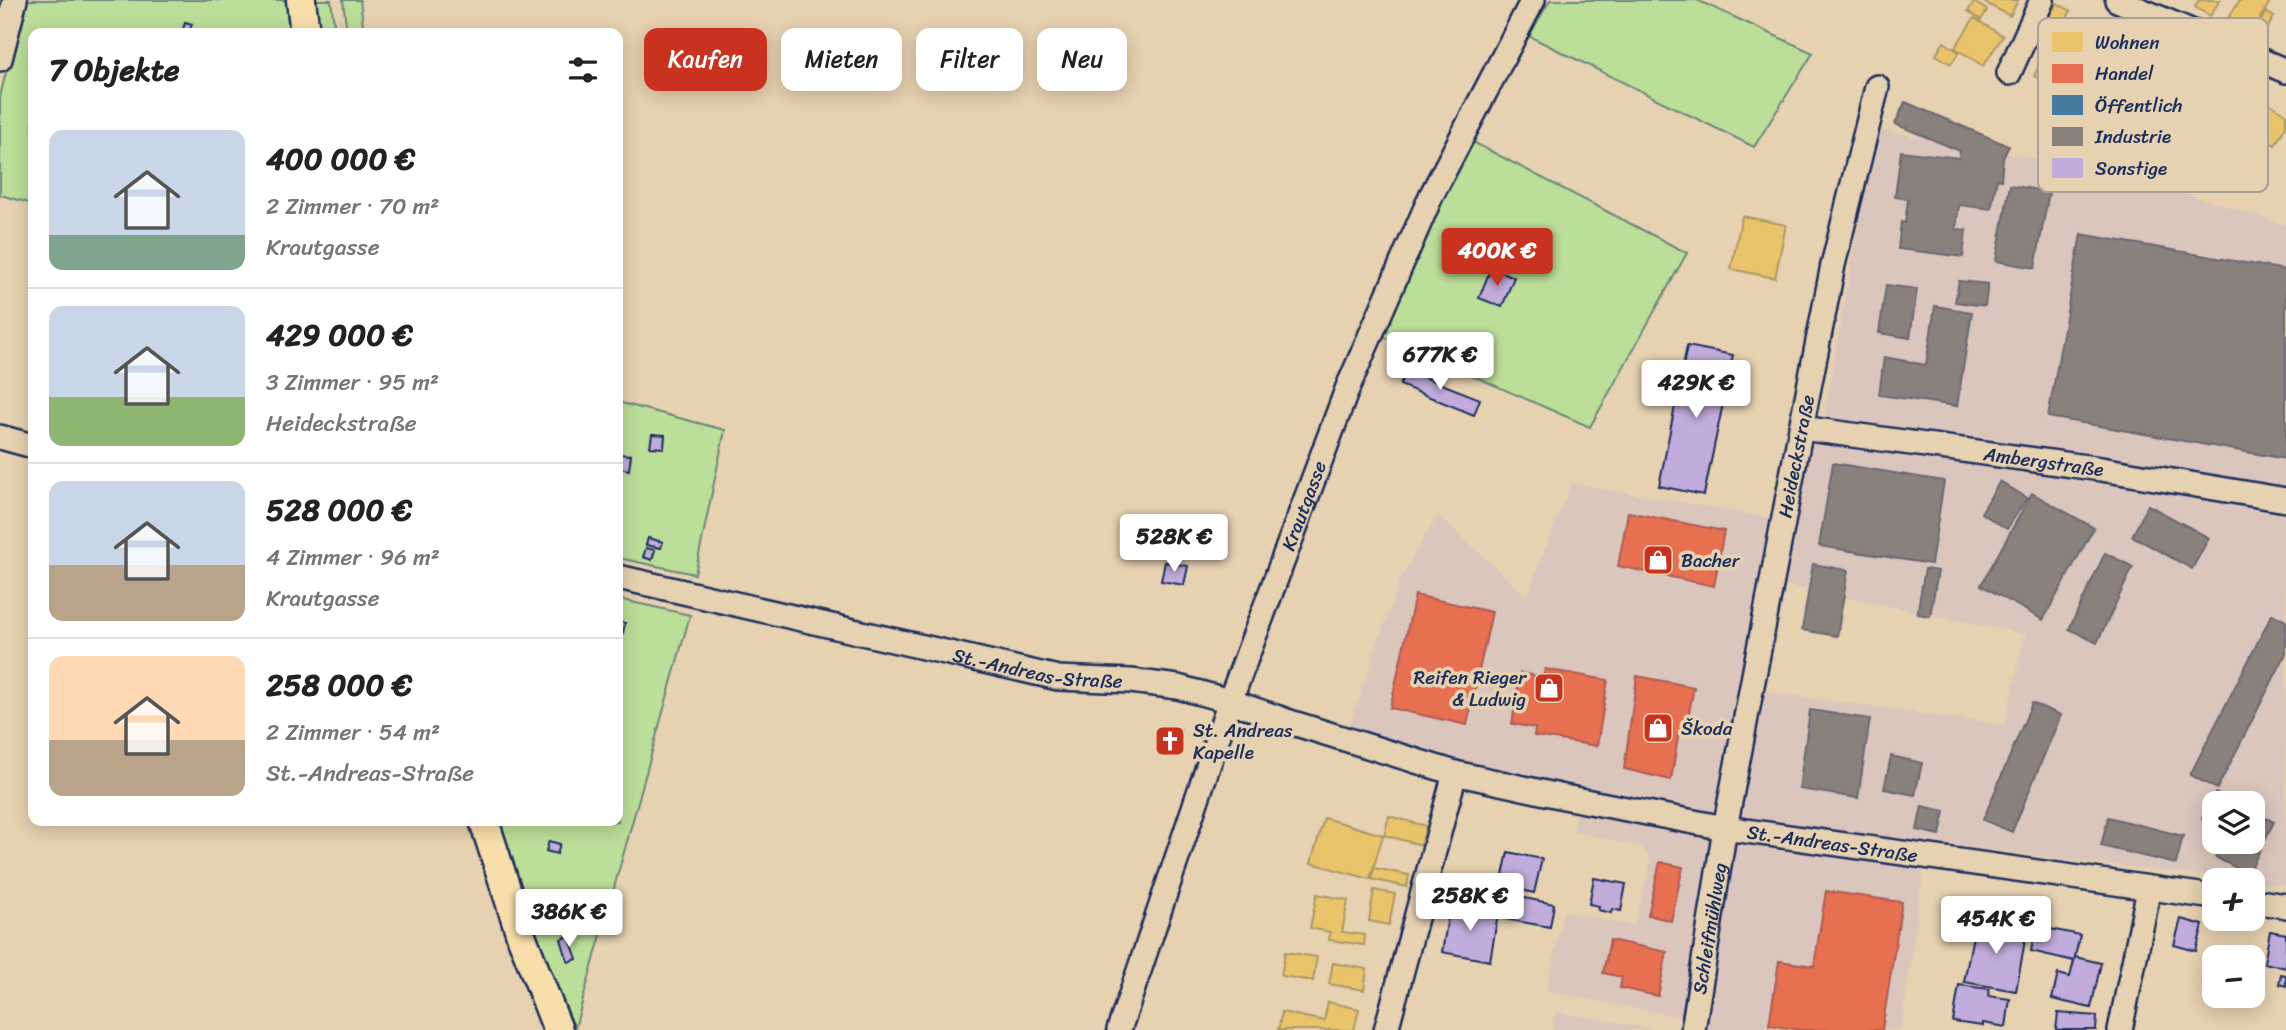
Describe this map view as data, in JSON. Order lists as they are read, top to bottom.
{
  "streets": {
    "street": [
      "Heideckstraße",
      "Ambergstraße",
      "Krautgasse",
      "St.-Andreas-Straße",
      "Schleifmühlweg"
    ]
  },
  "crossings": [
    ["Heideckstraße", "Ambergstraße"],
    ["Heideckstraße", "St.-Andreas-Straße"],
    ["Heideckstraße", "Schleifmühlweg"],
    ["Krautgasse", "St.-Andreas-Straße"],
    ["St.-Andreas-Straße", "Schleifmühlweg"]
  ],
  "places": {
    "shop": ["Bacher", "Reifen Rieger & Ludwig", "Škoda"],
    "church": ["St. Andreas Kapelle"]
  },
  "legend": [
    "Wohnen",
    "Handel",
    "Öffentlich",
    "Industrie",
    "Sonstige"
  ],
  "page": {
    "chip": [
      "Kaufen",
      "Mieten",
      "Filter",
      "Neu"
    ],
    "heading": "7 Objekte",
    "list": [
      {
        "name": "400 000 €",
        "note": "2 Zimmer · 70 m² · Krautgasse"
      },
      {
        "name": "429 000 €",
        "note": "3 Zimmer · 95 m² · Heideckstraße"
      },
      {
        "name": "528 000 €",
        "note": "4 Zimmer · 96 m² · Krautgasse"
      },
      {
        "name": "258 000 €",
        "note": "2 Zimmer · 54 m² · St.-Andreas-Straße"
      }
    ],
    "price": [
      "400K €",
      "677K €",
      "429K €",
      "528K €",
      "258K €",
      "386K €",
      "454K €"
    ],
    "map_buttons": ["+", "−"]
  }
}
